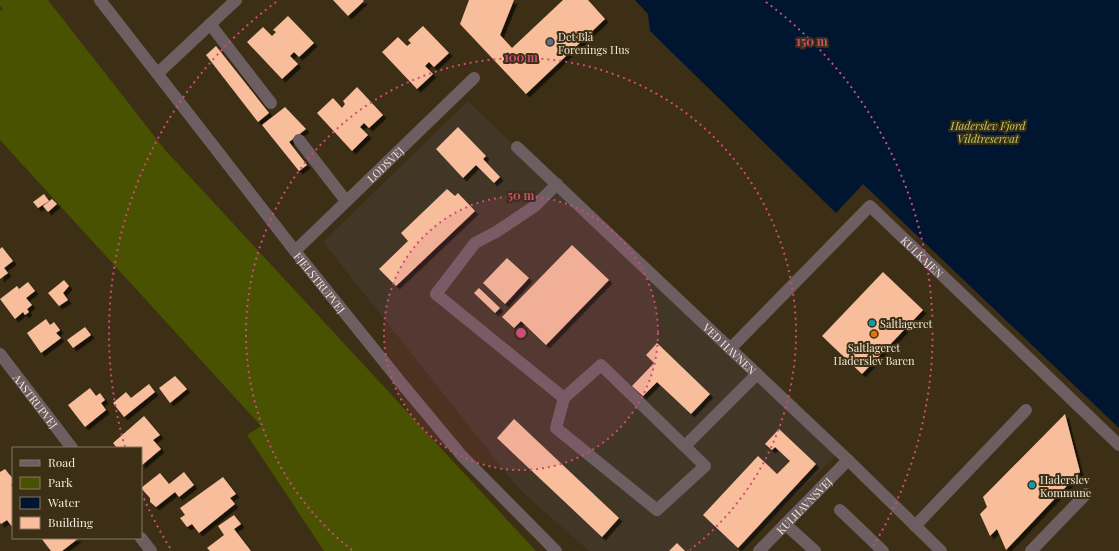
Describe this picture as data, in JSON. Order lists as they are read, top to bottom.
{
  "streets": {
    "street": [
      "LODSVEJ",
      "KULKAJEN",
      "FJELSTRUPVEJ",
      "VED HAVNEN",
      "AASTRUPVEJ",
      "KULHAVNSVEJ"
    ]
  },
  "crossings": [
    ["LODSVEJ", "FJELSTRUPVEJ"],
    ["KULKAJEN", "VED HAVNEN"],
    ["VED HAVNEN", "KULHAVNSVEJ"]
  ],
  "parks": ["Haderslev Fjord Vildtreservat"],
  "places": [
    "Det Blå Forenings Hus",
    "Saltlageret",
    "Saltlageret Haderslev Baren",
    "Haderslev Kommune"
  ],
  "legend": [
    "Road",
    "Park",
    "Water",
    "Building"
  ],
  "rings": ["150 m", "100 m", "50 m"]
}
